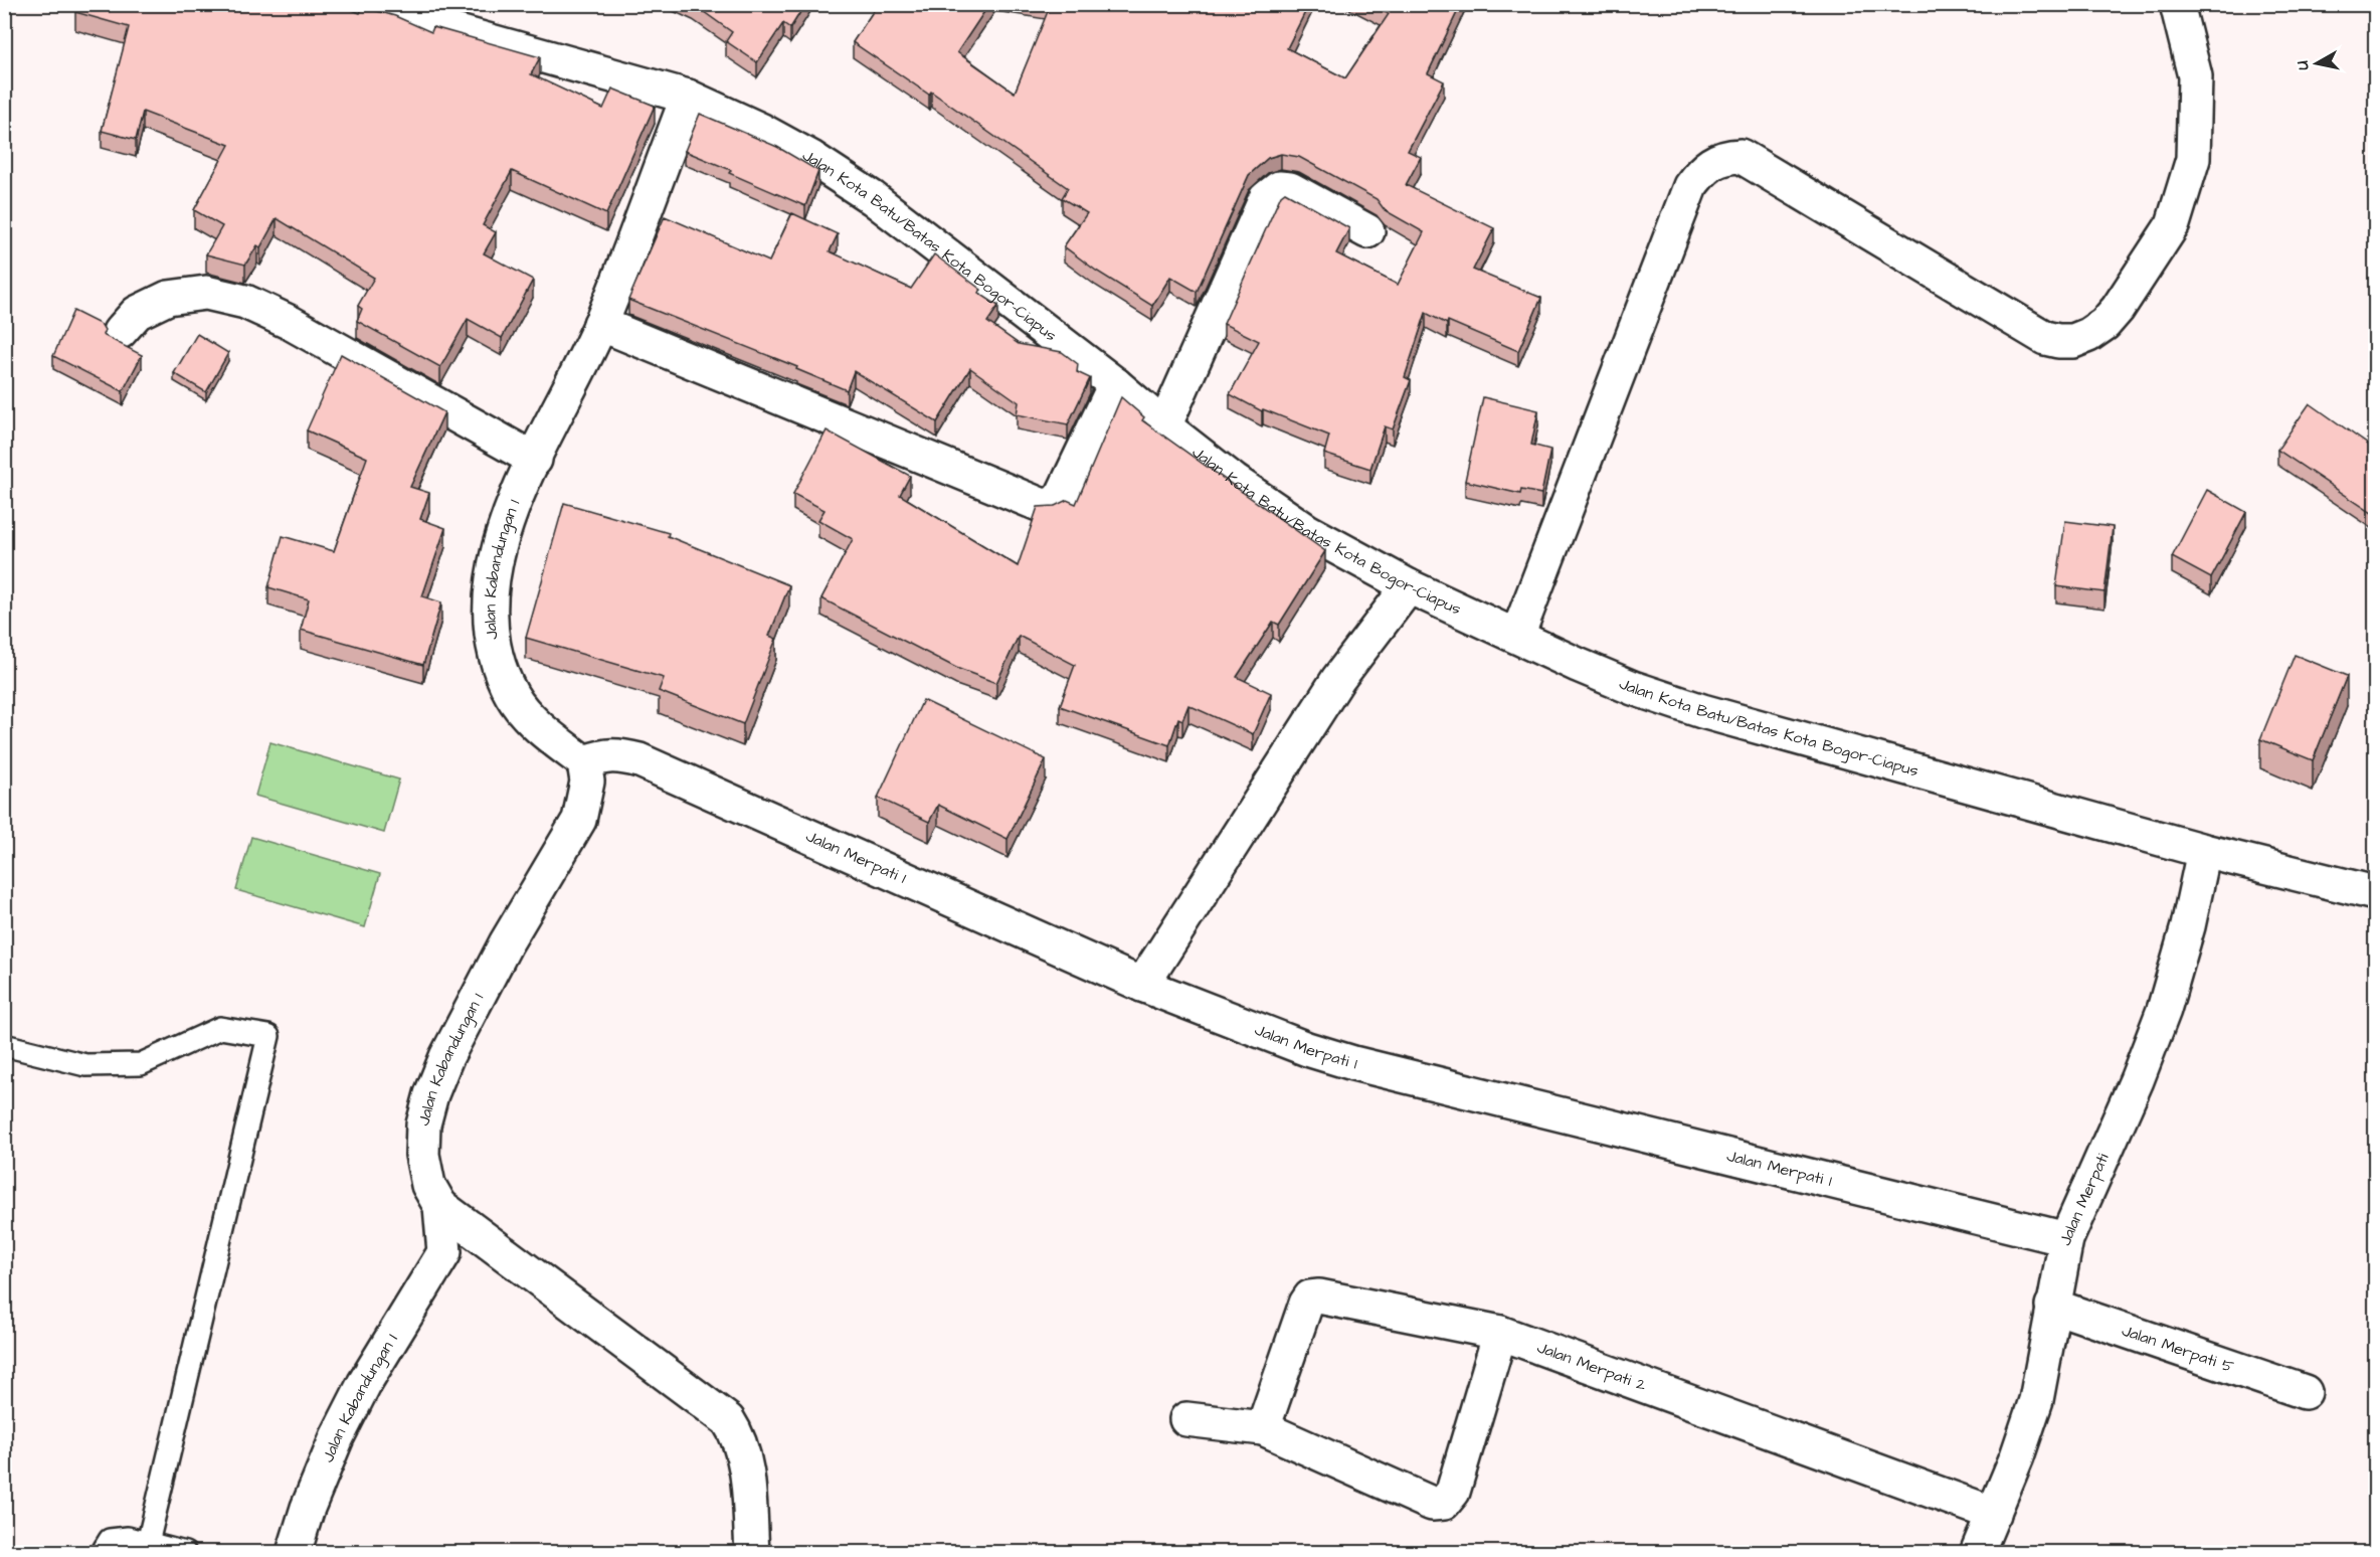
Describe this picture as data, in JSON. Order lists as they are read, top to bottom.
{
  "streets": {
    "street": [
      "Jalan Kota Batu/Batas Kota Bogor–Ciapus",
      "Jalan Kabandungan 1",
      "Jalan Merpati 1",
      "Jalan Merpati",
      "Jalan Merpati 5",
      "Jalan Merpati 2",
      "Jalan Kabandungan I"
    ]
  },
  "crossings": [
    ["Jalan Kota Batu/Batas Kota Bogor–Ciapus", "Jalan Kabandungan 1"],
    ["Jalan Kota Batu/Batas Kota Bogor–Ciapus", "Jalan Merpati"],
    ["Jalan Kabandungan 1", "Jalan Merpati 1"],
    ["Jalan Kabandungan 1", "Jalan Kabandungan I"],
    ["Jalan Merpati 1", "Jalan Merpati"],
    ["Jalan Merpati", "Jalan Merpati 5"],
    ["Jalan Merpati", "Jalan Merpati 2"]
  ],
  "north": "left"
}
